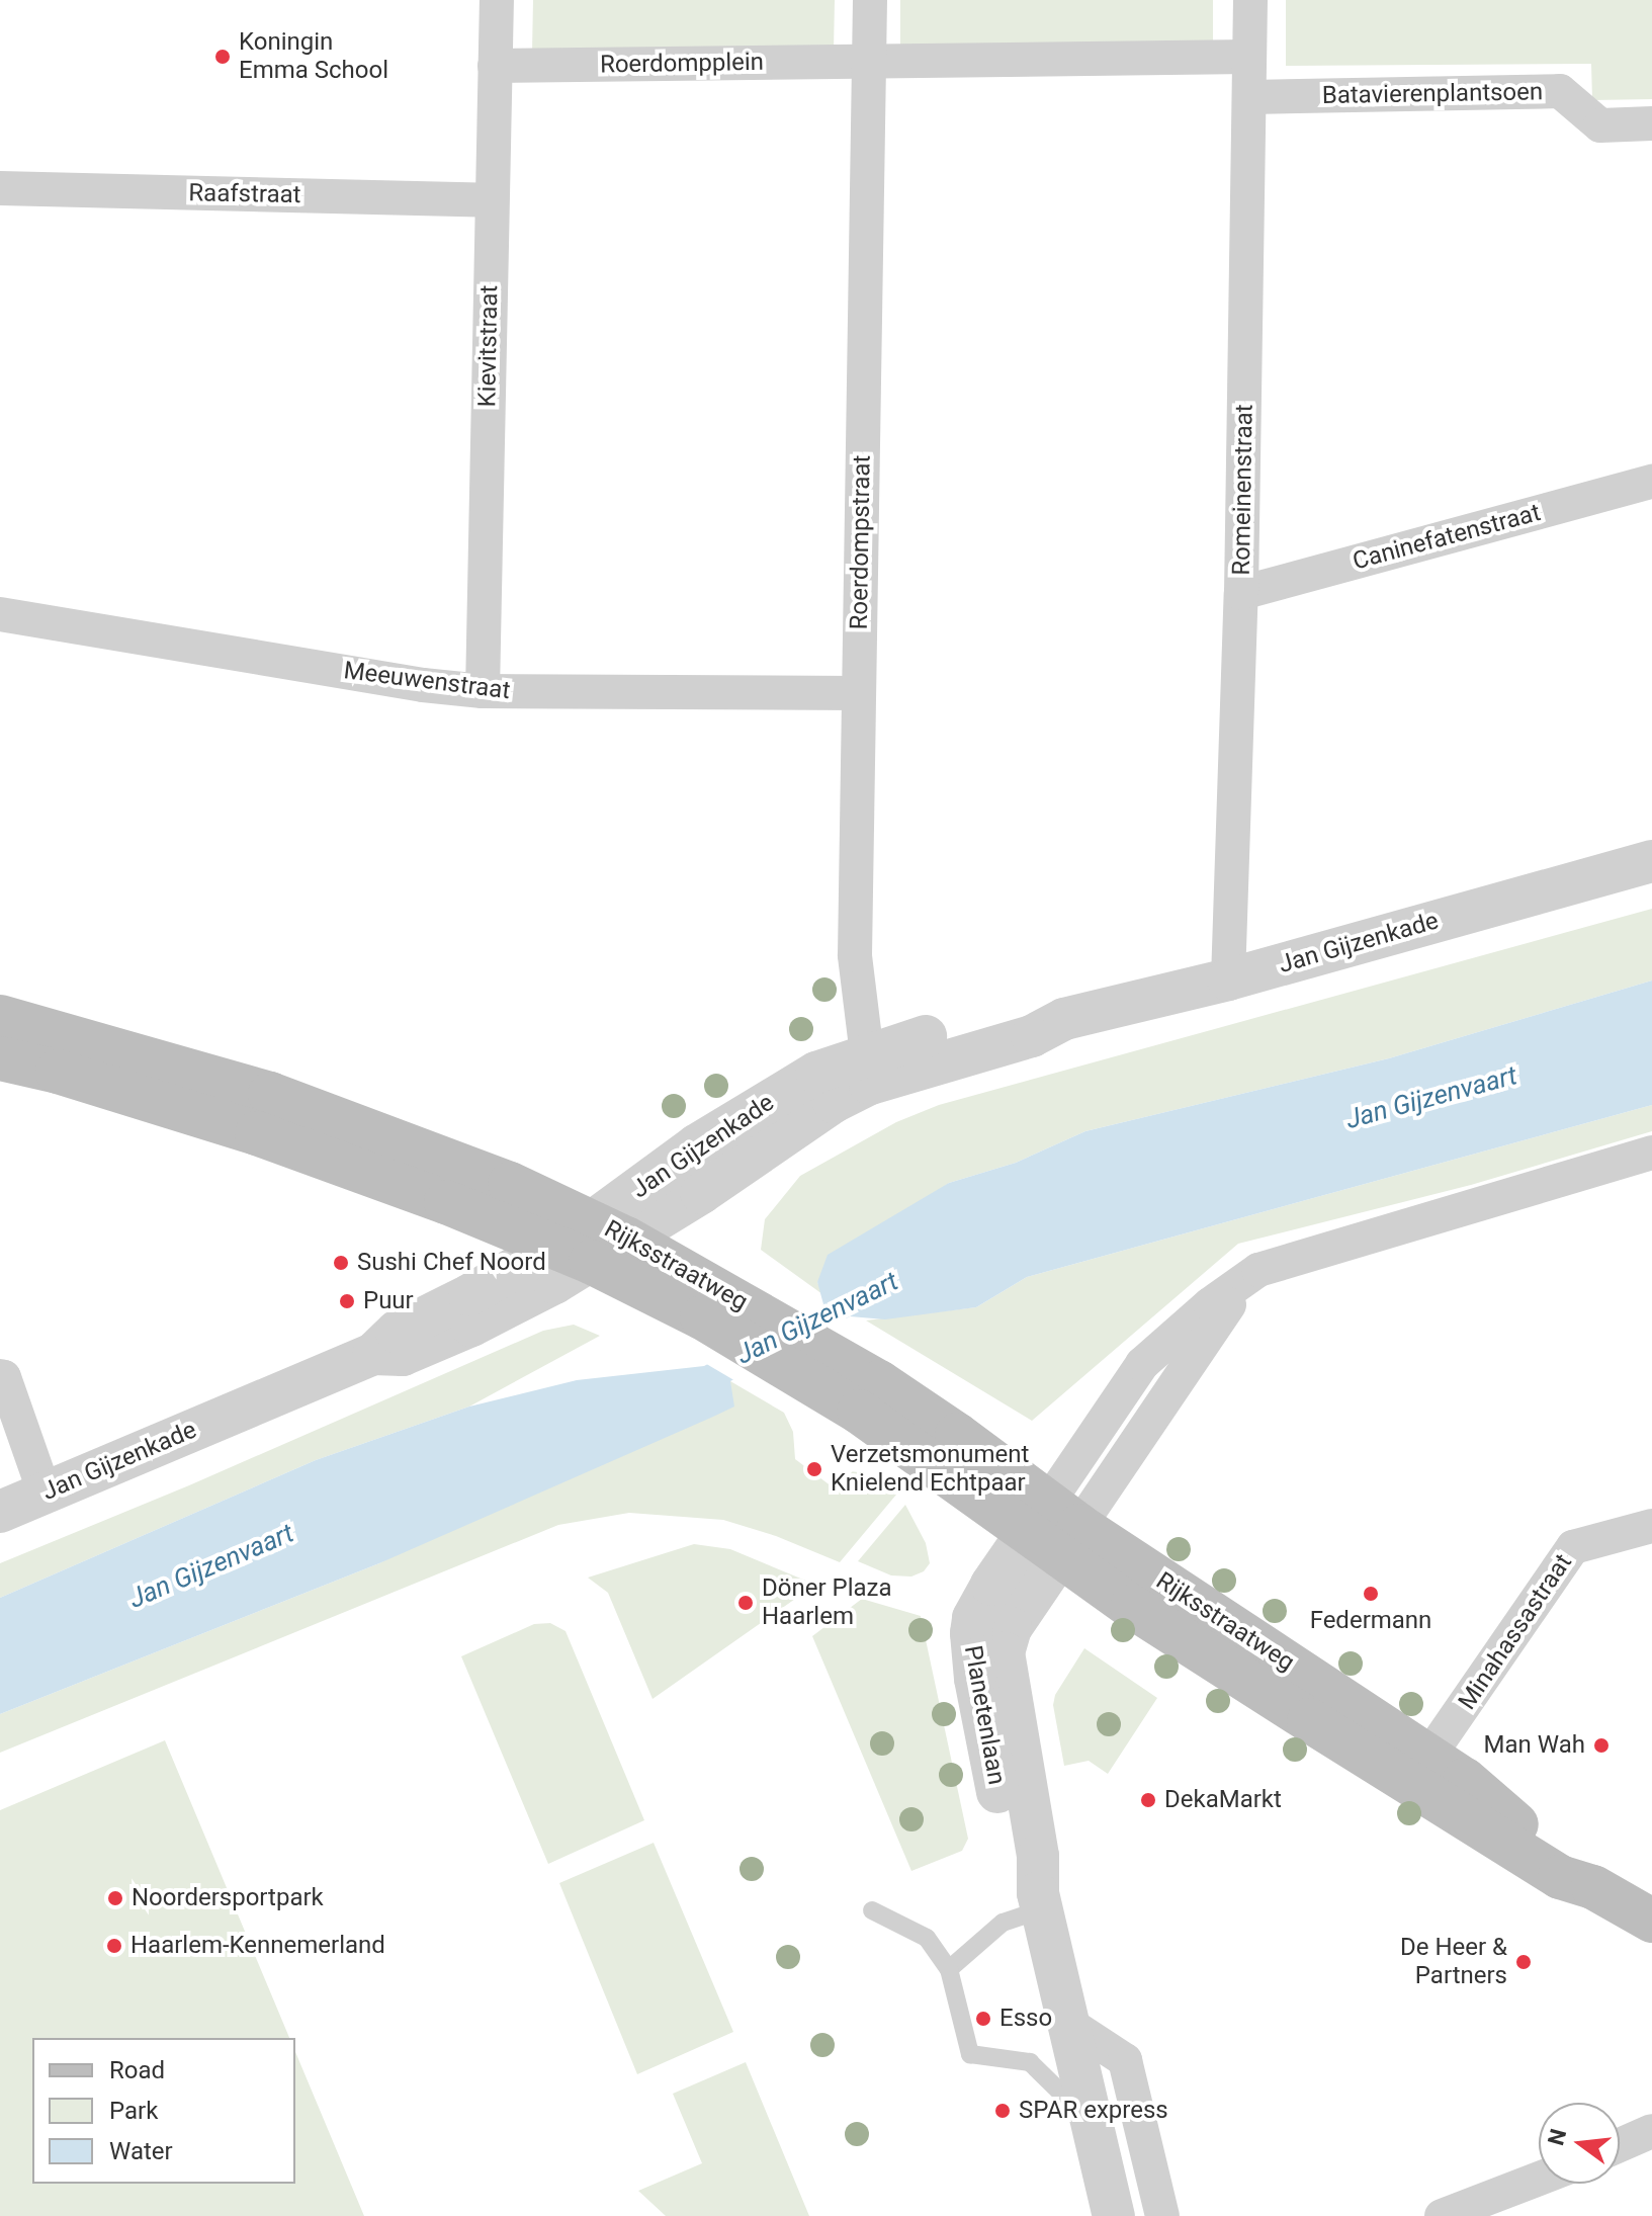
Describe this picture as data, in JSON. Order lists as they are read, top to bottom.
{
  "streets": {
    "main road": ["Rijksstraatweg"],
    "street": [
      "Roerdompplein",
      "Batavierenplantsoen",
      "Raafstraat",
      "Kievitstraat",
      "Romeinenstraat",
      "Caninefatenstraat",
      "Roerdompstraat",
      "Meeuwenstraat",
      "Jan Gijzenkade",
      "Minahassastraat",
      "Planetenlaan"
    ]
  },
  "crossings": [
    ["Roerdompplein", "Kievitstraat"],
    ["Roerdompplein", "Roerdompstraat"],
    ["Batavierenplantsoen", "Romeinenstraat"],
    ["Raafstraat", "Kievitstraat"],
    ["Kievitstraat", "Meeuwenstraat"],
    ["Romeinenstraat", "Caninefatenstraat"],
    ["Romeinenstraat", "Jan Gijzenkade"],
    ["Roerdompstraat", "Meeuwenstraat"],
    ["Roerdompstraat", "Jan Gijzenkade"],
    ["Jan Gijzenkade", "Rijksstraatweg"],
    ["Rijksstraatweg", "Minahassastraat"],
    ["Rijksstraatweg", "Planetenlaan"]
  ],
  "water": ["Jan Gijzenvaart"],
  "places": [
    "Koningin Emma School",
    "Sushi Chef Noord",
    "Puur",
    "Verzetsmonument Knielend Echtpaar",
    "Federmann",
    "Döner Plaza Haarlem",
    "Man Wah",
    "DekaMarkt",
    "Noordersportpark",
    "Haarlem-Kennemerland",
    "De Heer & Partners",
    "Esso",
    "SPAR express"
  ],
  "legend": ["Road", "Park", "Water"],
  "north": "left"
}
